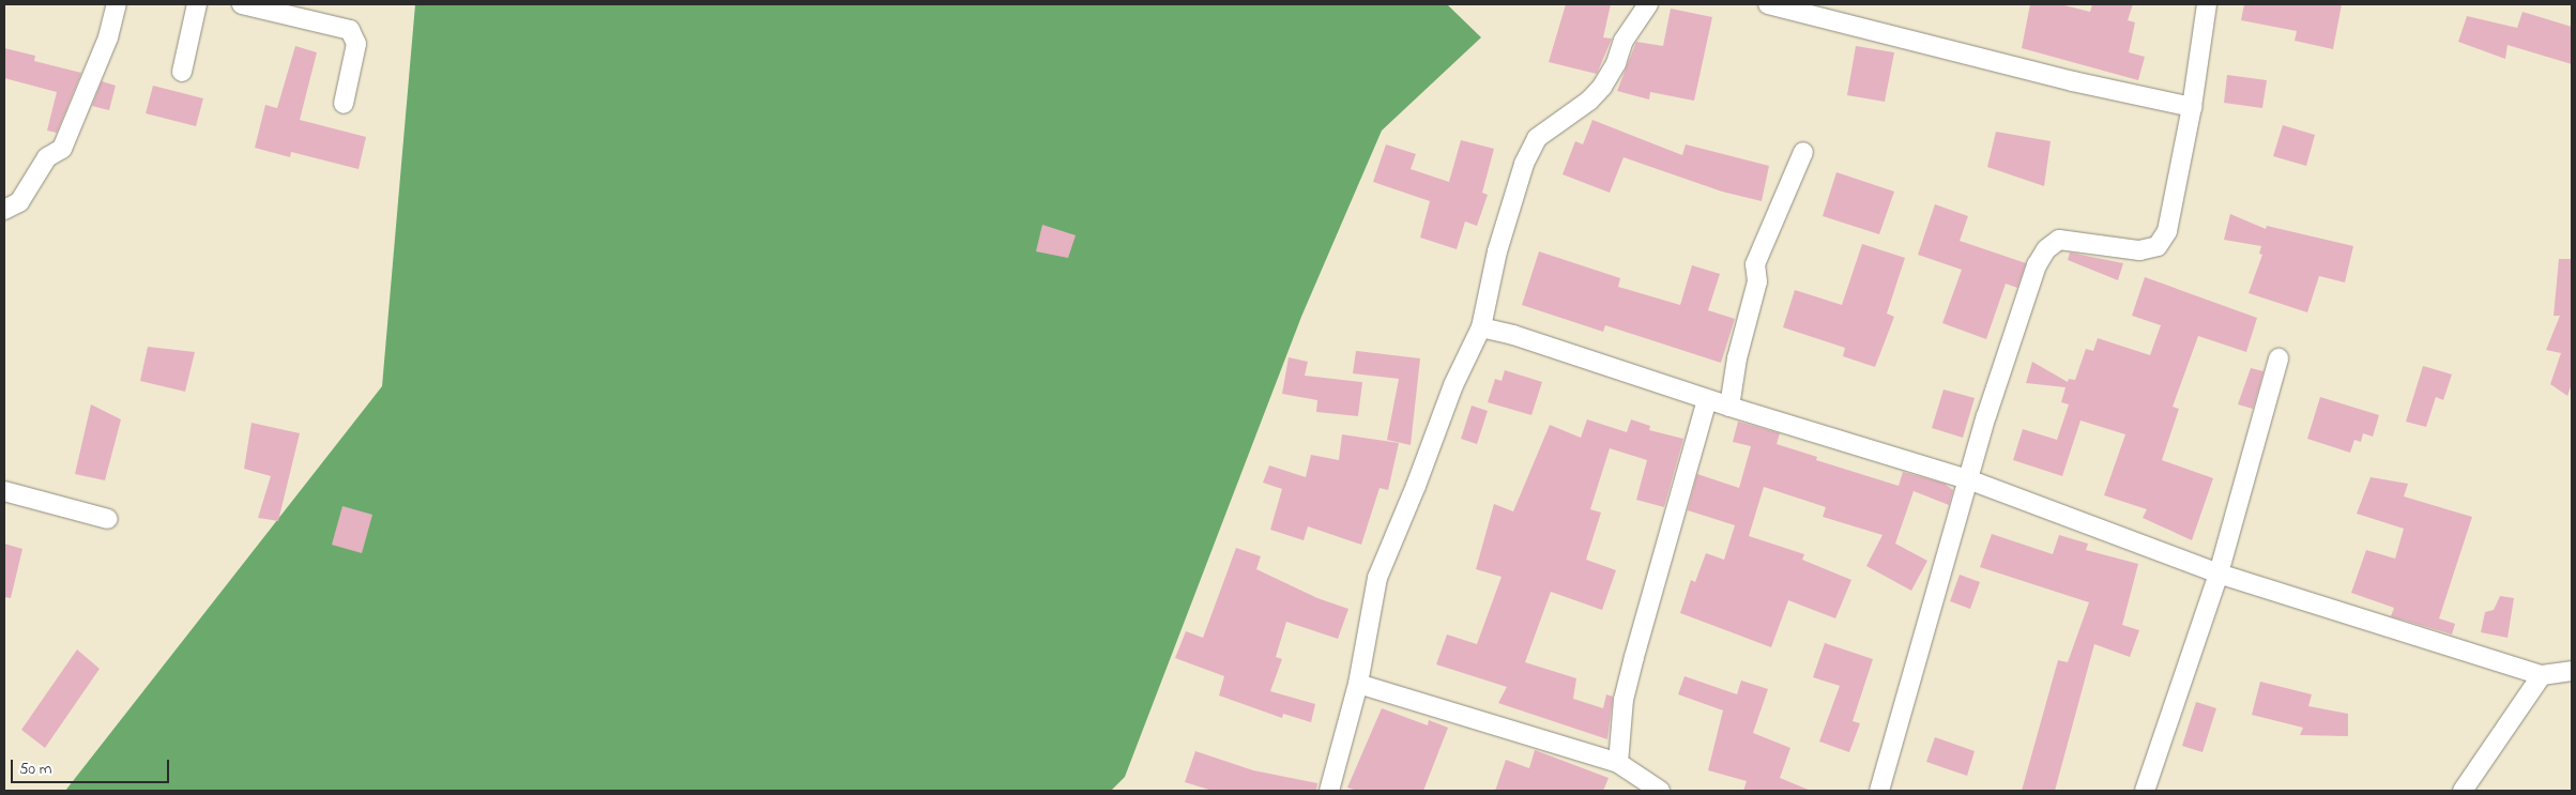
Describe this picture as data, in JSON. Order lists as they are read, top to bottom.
{
  "scale_bar": "50 m"
}
